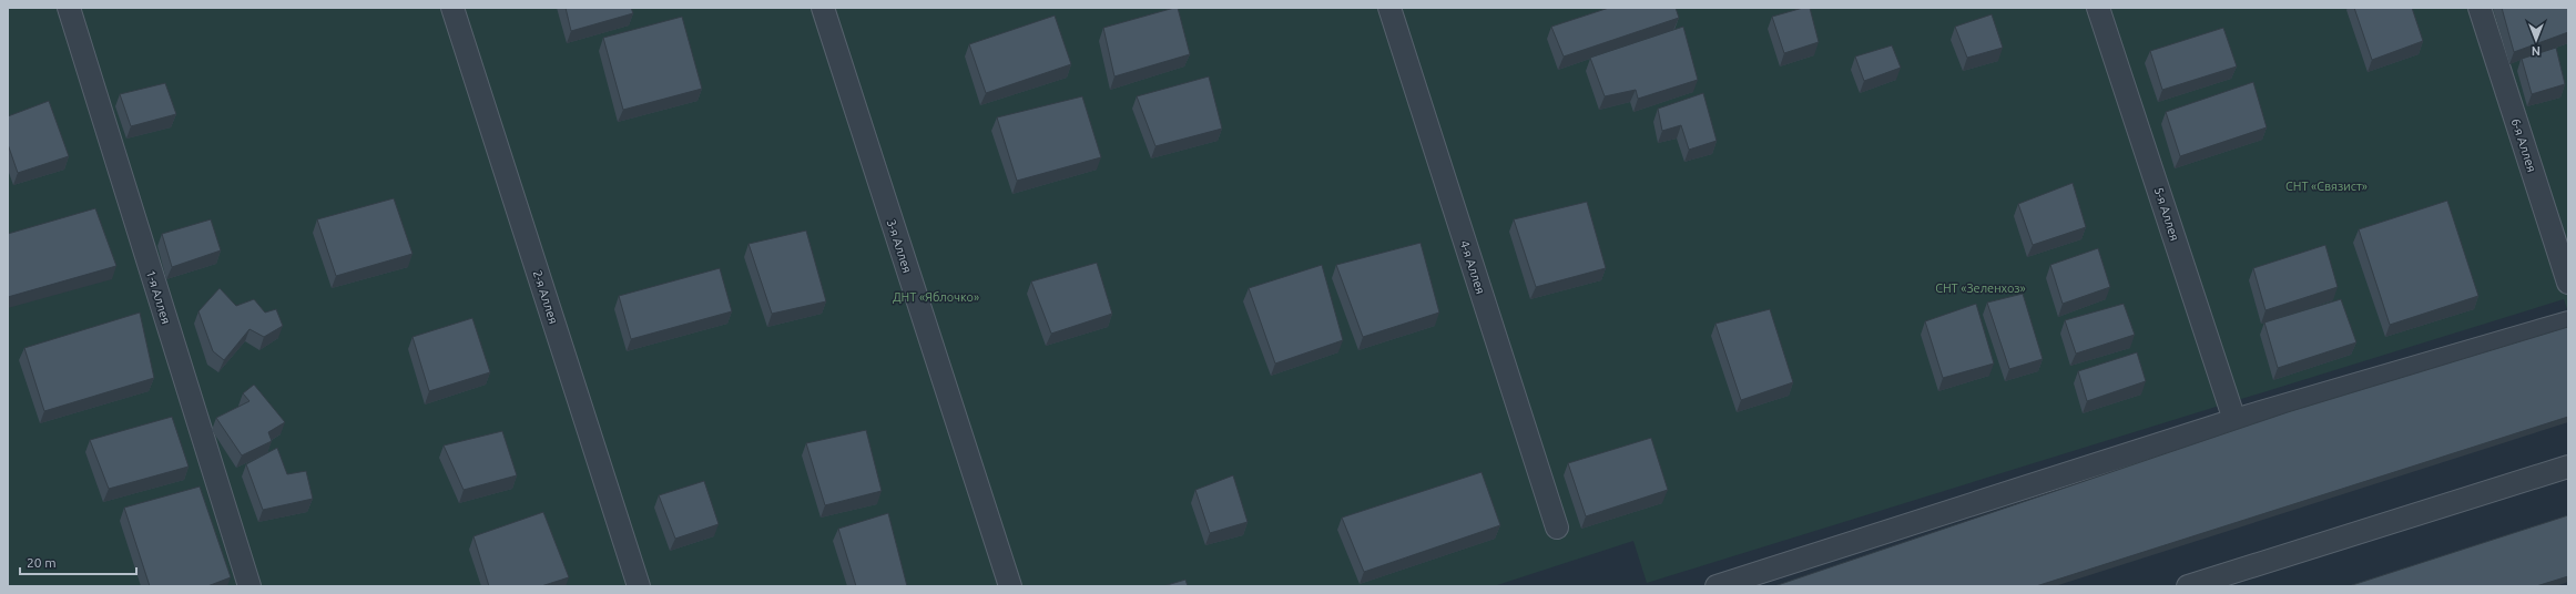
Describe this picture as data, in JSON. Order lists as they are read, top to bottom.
{
  "streets": {
    "lane": [
      "6-я Аллея",
      "5-я Аллея",
      "3-я Аллея",
      "4-я Аллея",
      "1-я Аллея",
      "2-я Аллея"
    ]
  },
  "parks": ["СНТ «Связист»", "СНТ «Зеленхоз»", "ДНТ «Яблочко»"],
  "scale_bar": "20 m",
  "north": "bottom"
}
